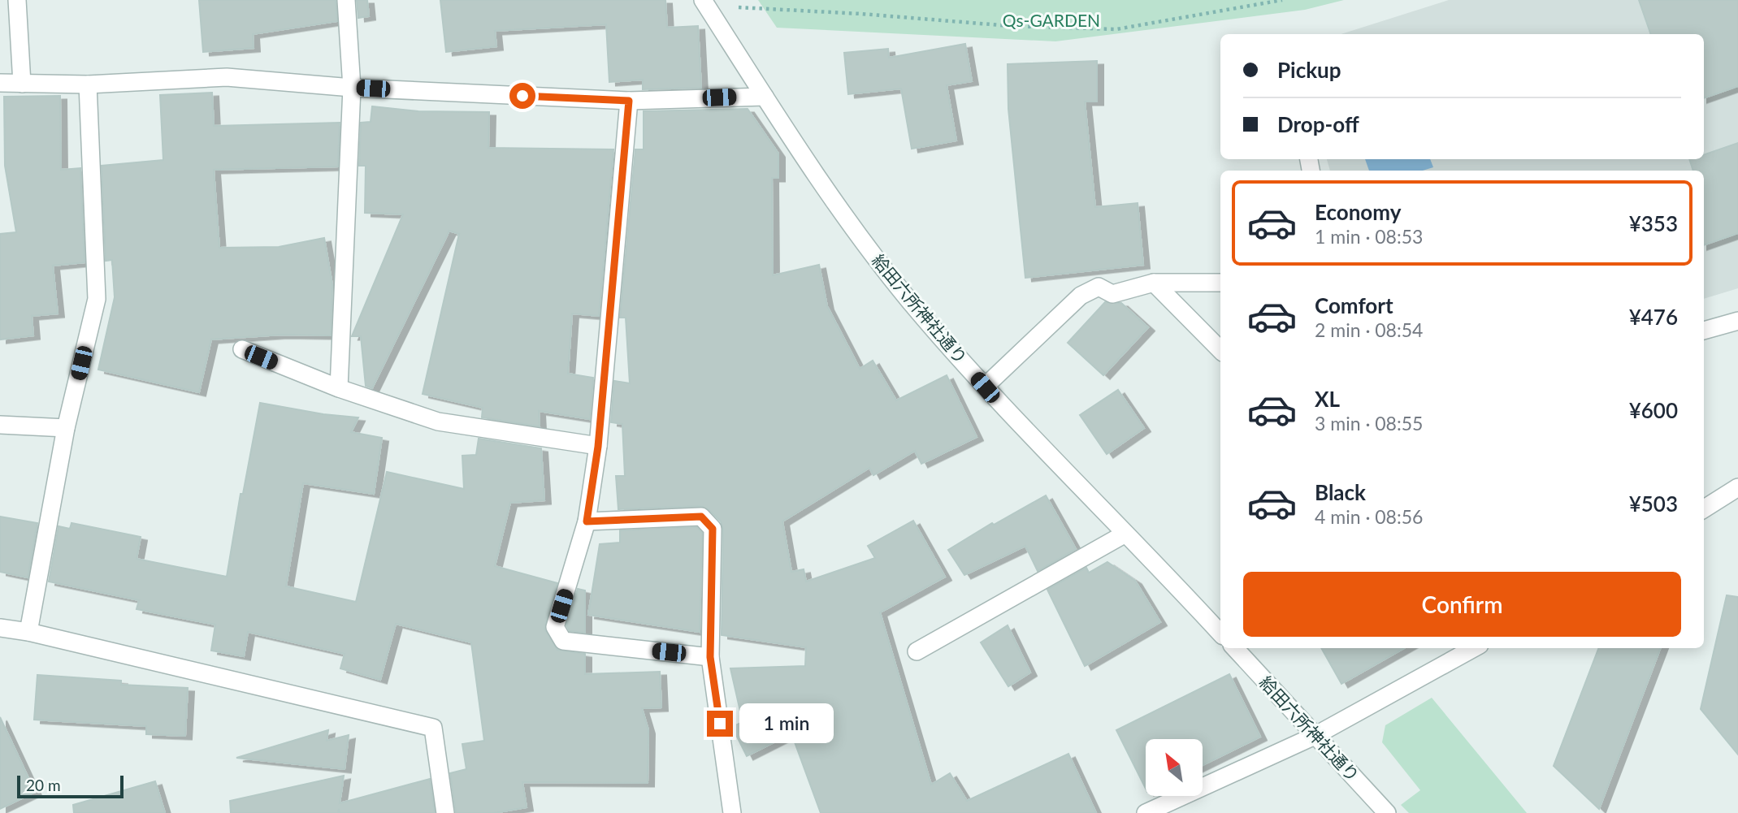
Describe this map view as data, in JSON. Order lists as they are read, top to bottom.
{
  "streets": {
    "street": ["給田六所神社通り"]
  },
  "parks": ["Qs-GARDEN"],
  "scale_bar": "20 m",
  "north": "top left",
  "page": {
    "banner": ["Pickup", "Drop-off"],
    "list": [
      {
        "name": "Economy",
        "note": "1 min · 08:53",
        "value": "¥353"
      },
      {
        "name": "Comfort",
        "note": "2 min · 08:54",
        "value": "¥476"
      },
      {
        "name": "XL",
        "note": "3 min · 08:55",
        "value": "¥600"
      },
      {
        "name": "Black",
        "note": "4 min · 08:56",
        "value": "¥503"
      }
    ],
    "buttons": "Confirm",
    "bubble": "1 min",
    "scale": "20 m"
  }
}
